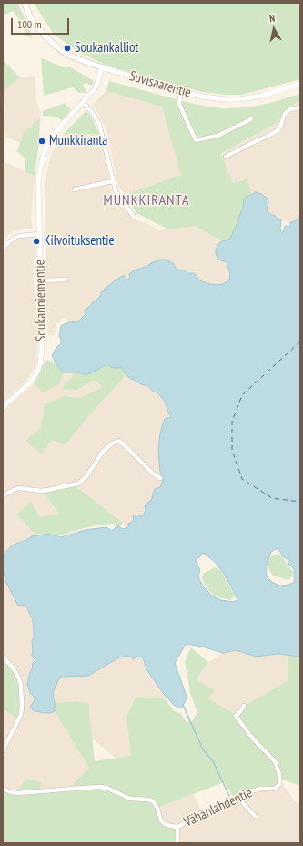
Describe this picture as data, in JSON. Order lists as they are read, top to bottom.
{
  "streets": {
    "main road": ["Suvisaarentie"],
    "street": ["Soukanniementie", "Vähänlahdentie"]
  },
  "crossings": [
    ["Suvisaarentie", "Soukanniementie"]
  ],
  "districts": ["MUNKKIRANTA"],
  "places": ["Soukankalliot", "Munkkiranta", "Kilvoituksentie"],
  "scale_bar": "100 m",
  "north": "top"
}
